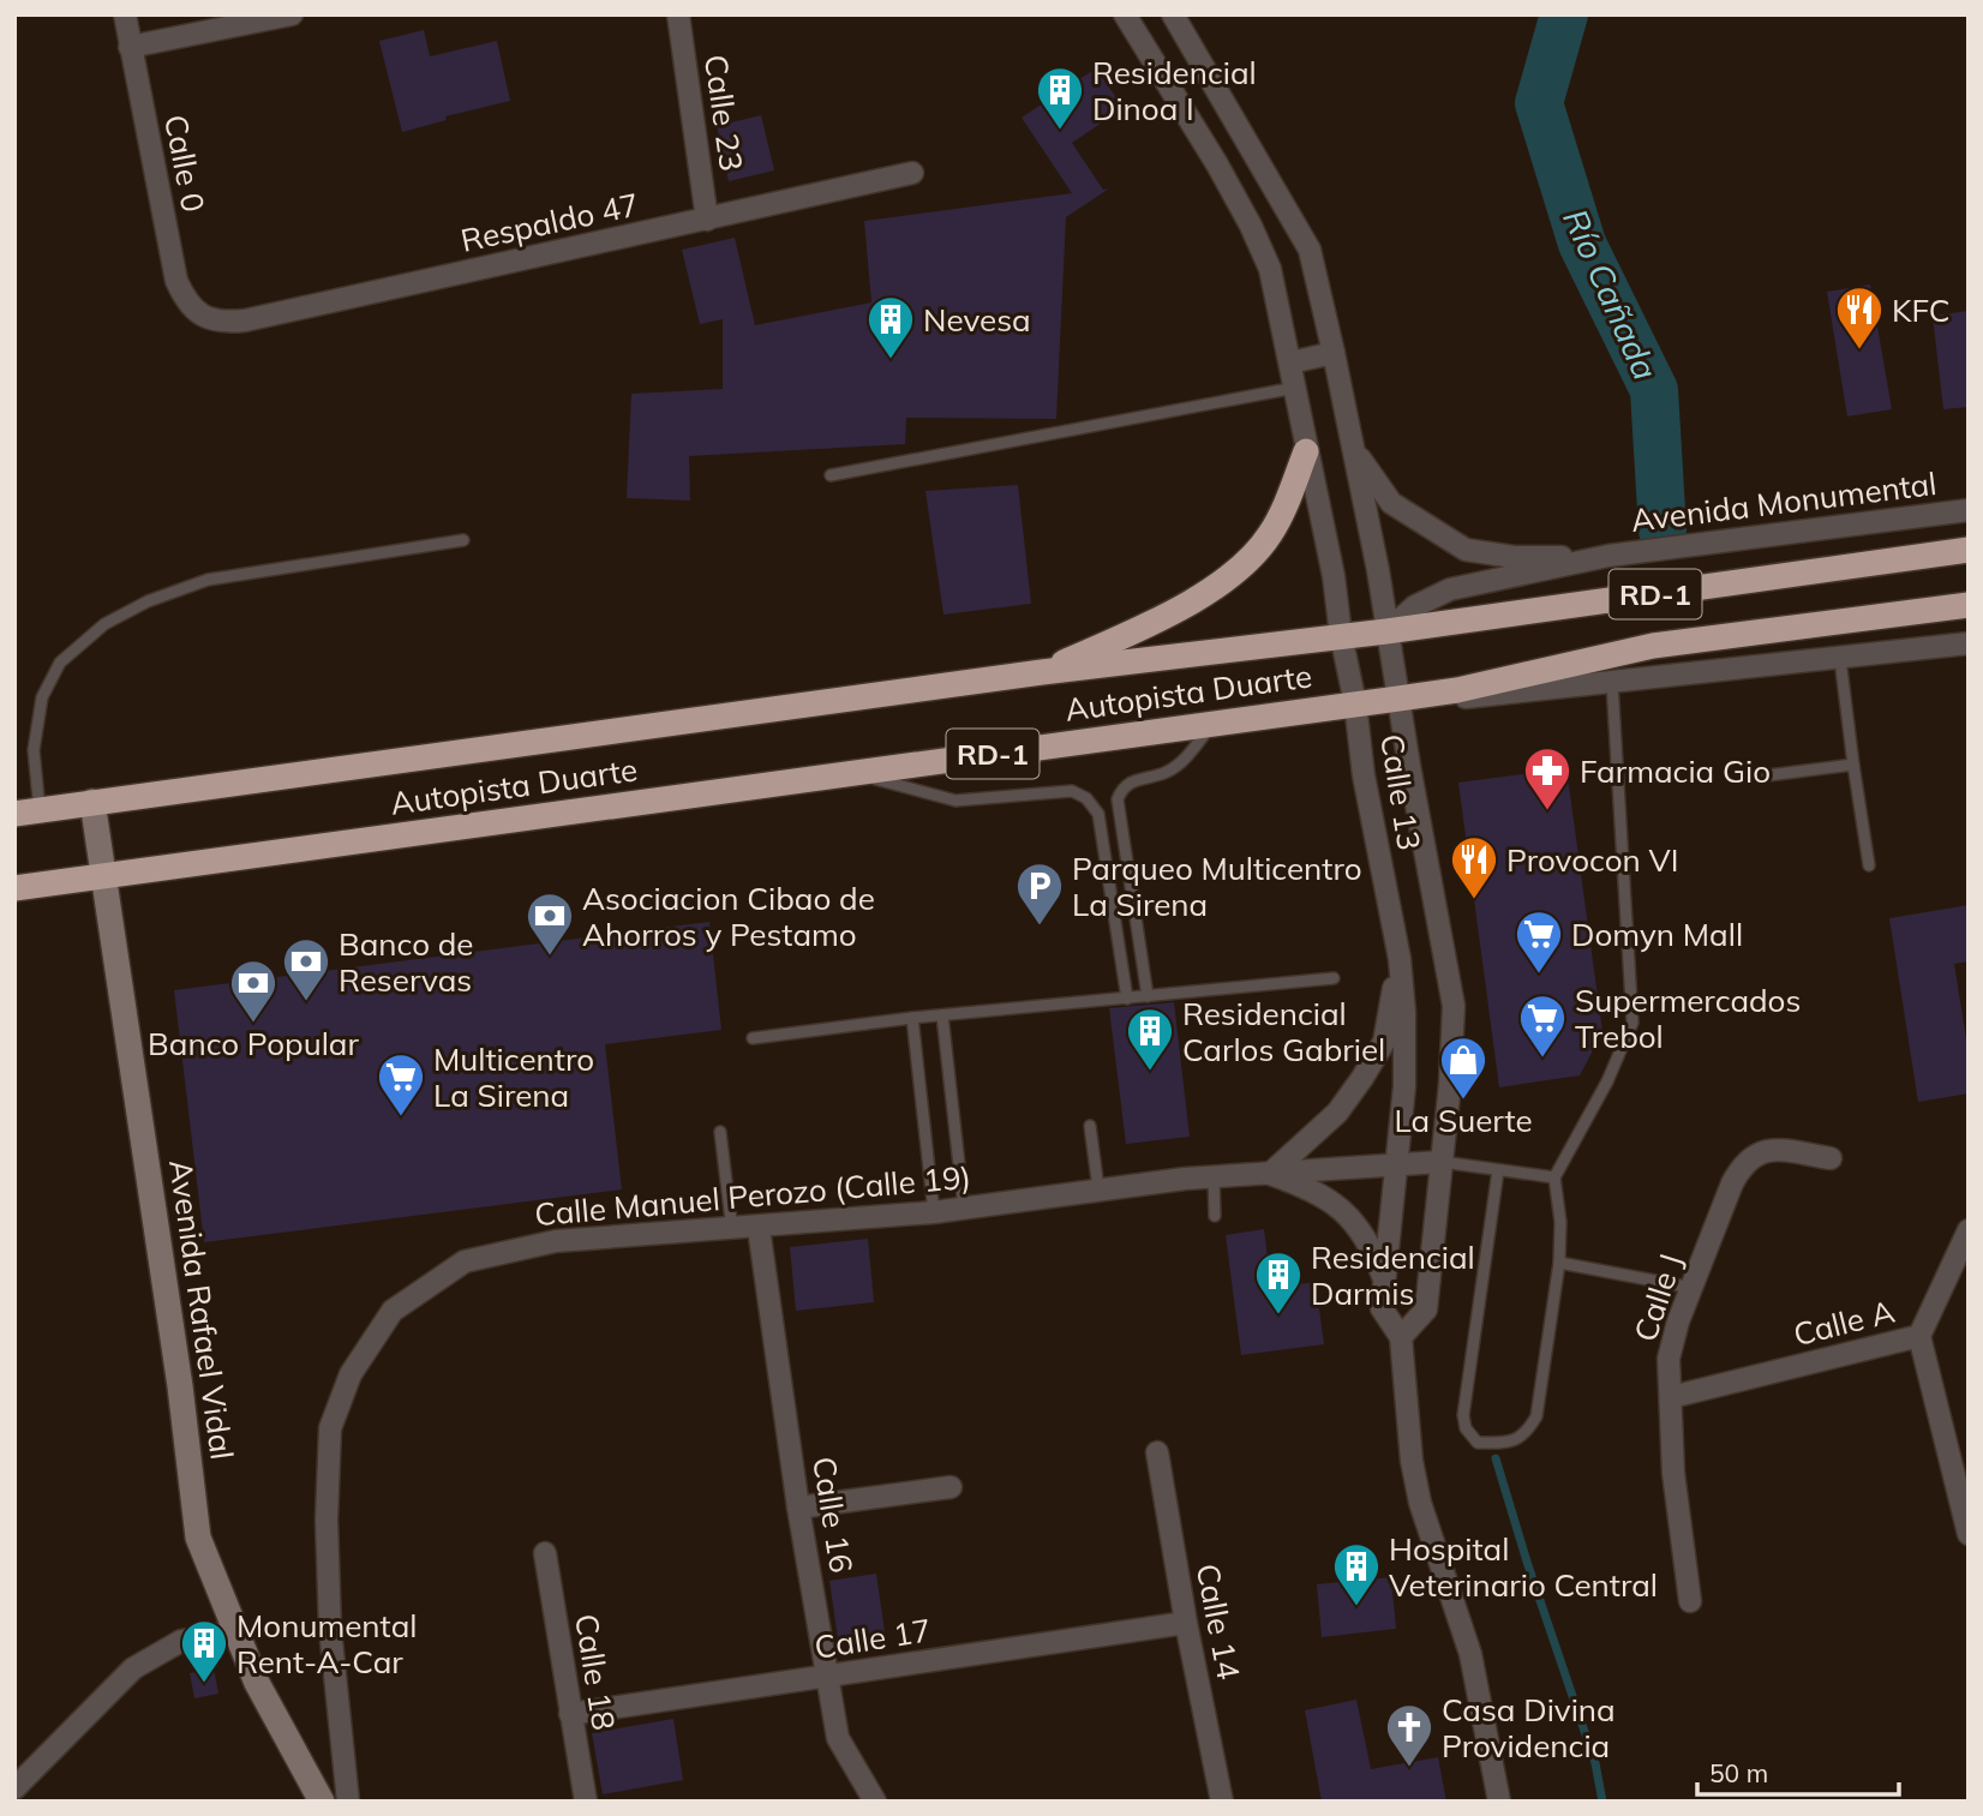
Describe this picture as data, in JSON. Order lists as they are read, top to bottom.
{
  "streets": {
    "highway": ["RD-1", "Autopista Duarte"],
    "main road": ["Avenida Rafael Vidal"],
    "street": [
      "Calle 23",
      "Calle 0",
      "Respaldo 47",
      "Avenida Monumental",
      "Calle 13",
      "Calle Manuel Perozo (Calle 19)",
      "Calle J",
      "Calle A",
      "Calle 16",
      "Calle 14",
      "Calle 17",
      "Calle 18"
    ]
  },
  "crossings": [
    ["Calle 23", "Respaldo 47"],
    ["Calle 0", "Respaldo 47"],
    ["Avenida Monumental", "Autopista Duarte"],
    ["Autopista Duarte", "Calle 13"],
    ["Autopista Duarte", "Avenida Rafael Vidal"],
    ["Calle 13", "Calle Manuel Perozo (Calle 19)"],
    ["Calle Manuel Perozo (Calle 19)", "Calle 16"],
    ["Calle J", "Calle A"],
    ["Calle 16", "Calle 17"],
    ["Calle 14", "Calle 17"],
    ["Calle 17", "Calle 18"]
  ],
  "water": ["Río Cañada"],
  "places": {
    "building": [
      "Residencial Dinoa I",
      "Nevesa",
      "Residencial Carlos Gabriel",
      "Residencial Darmis",
      "Hospital Veterinario Central",
      "Monumental Rent-A-Car"
    ],
    "restaurant": ["KFC", "Provocon VI"],
    "pharmacy": ["Farmacia Gio"],
    "parking": ["Parqueo Multicentro La Sirena"],
    "bank": ["Asociacion Cibao de Ahorros y Pestamo", "Banco de Reservas", "Banco Popular"],
    "supermarket": ["Domyn Mall", "Supermercados Trebol", "Multicentro La Sirena"],
    "shop": ["La Suerte"],
    "church": ["Casa Divina Providencia"]
  },
  "scale_bar": "50 m"
}
